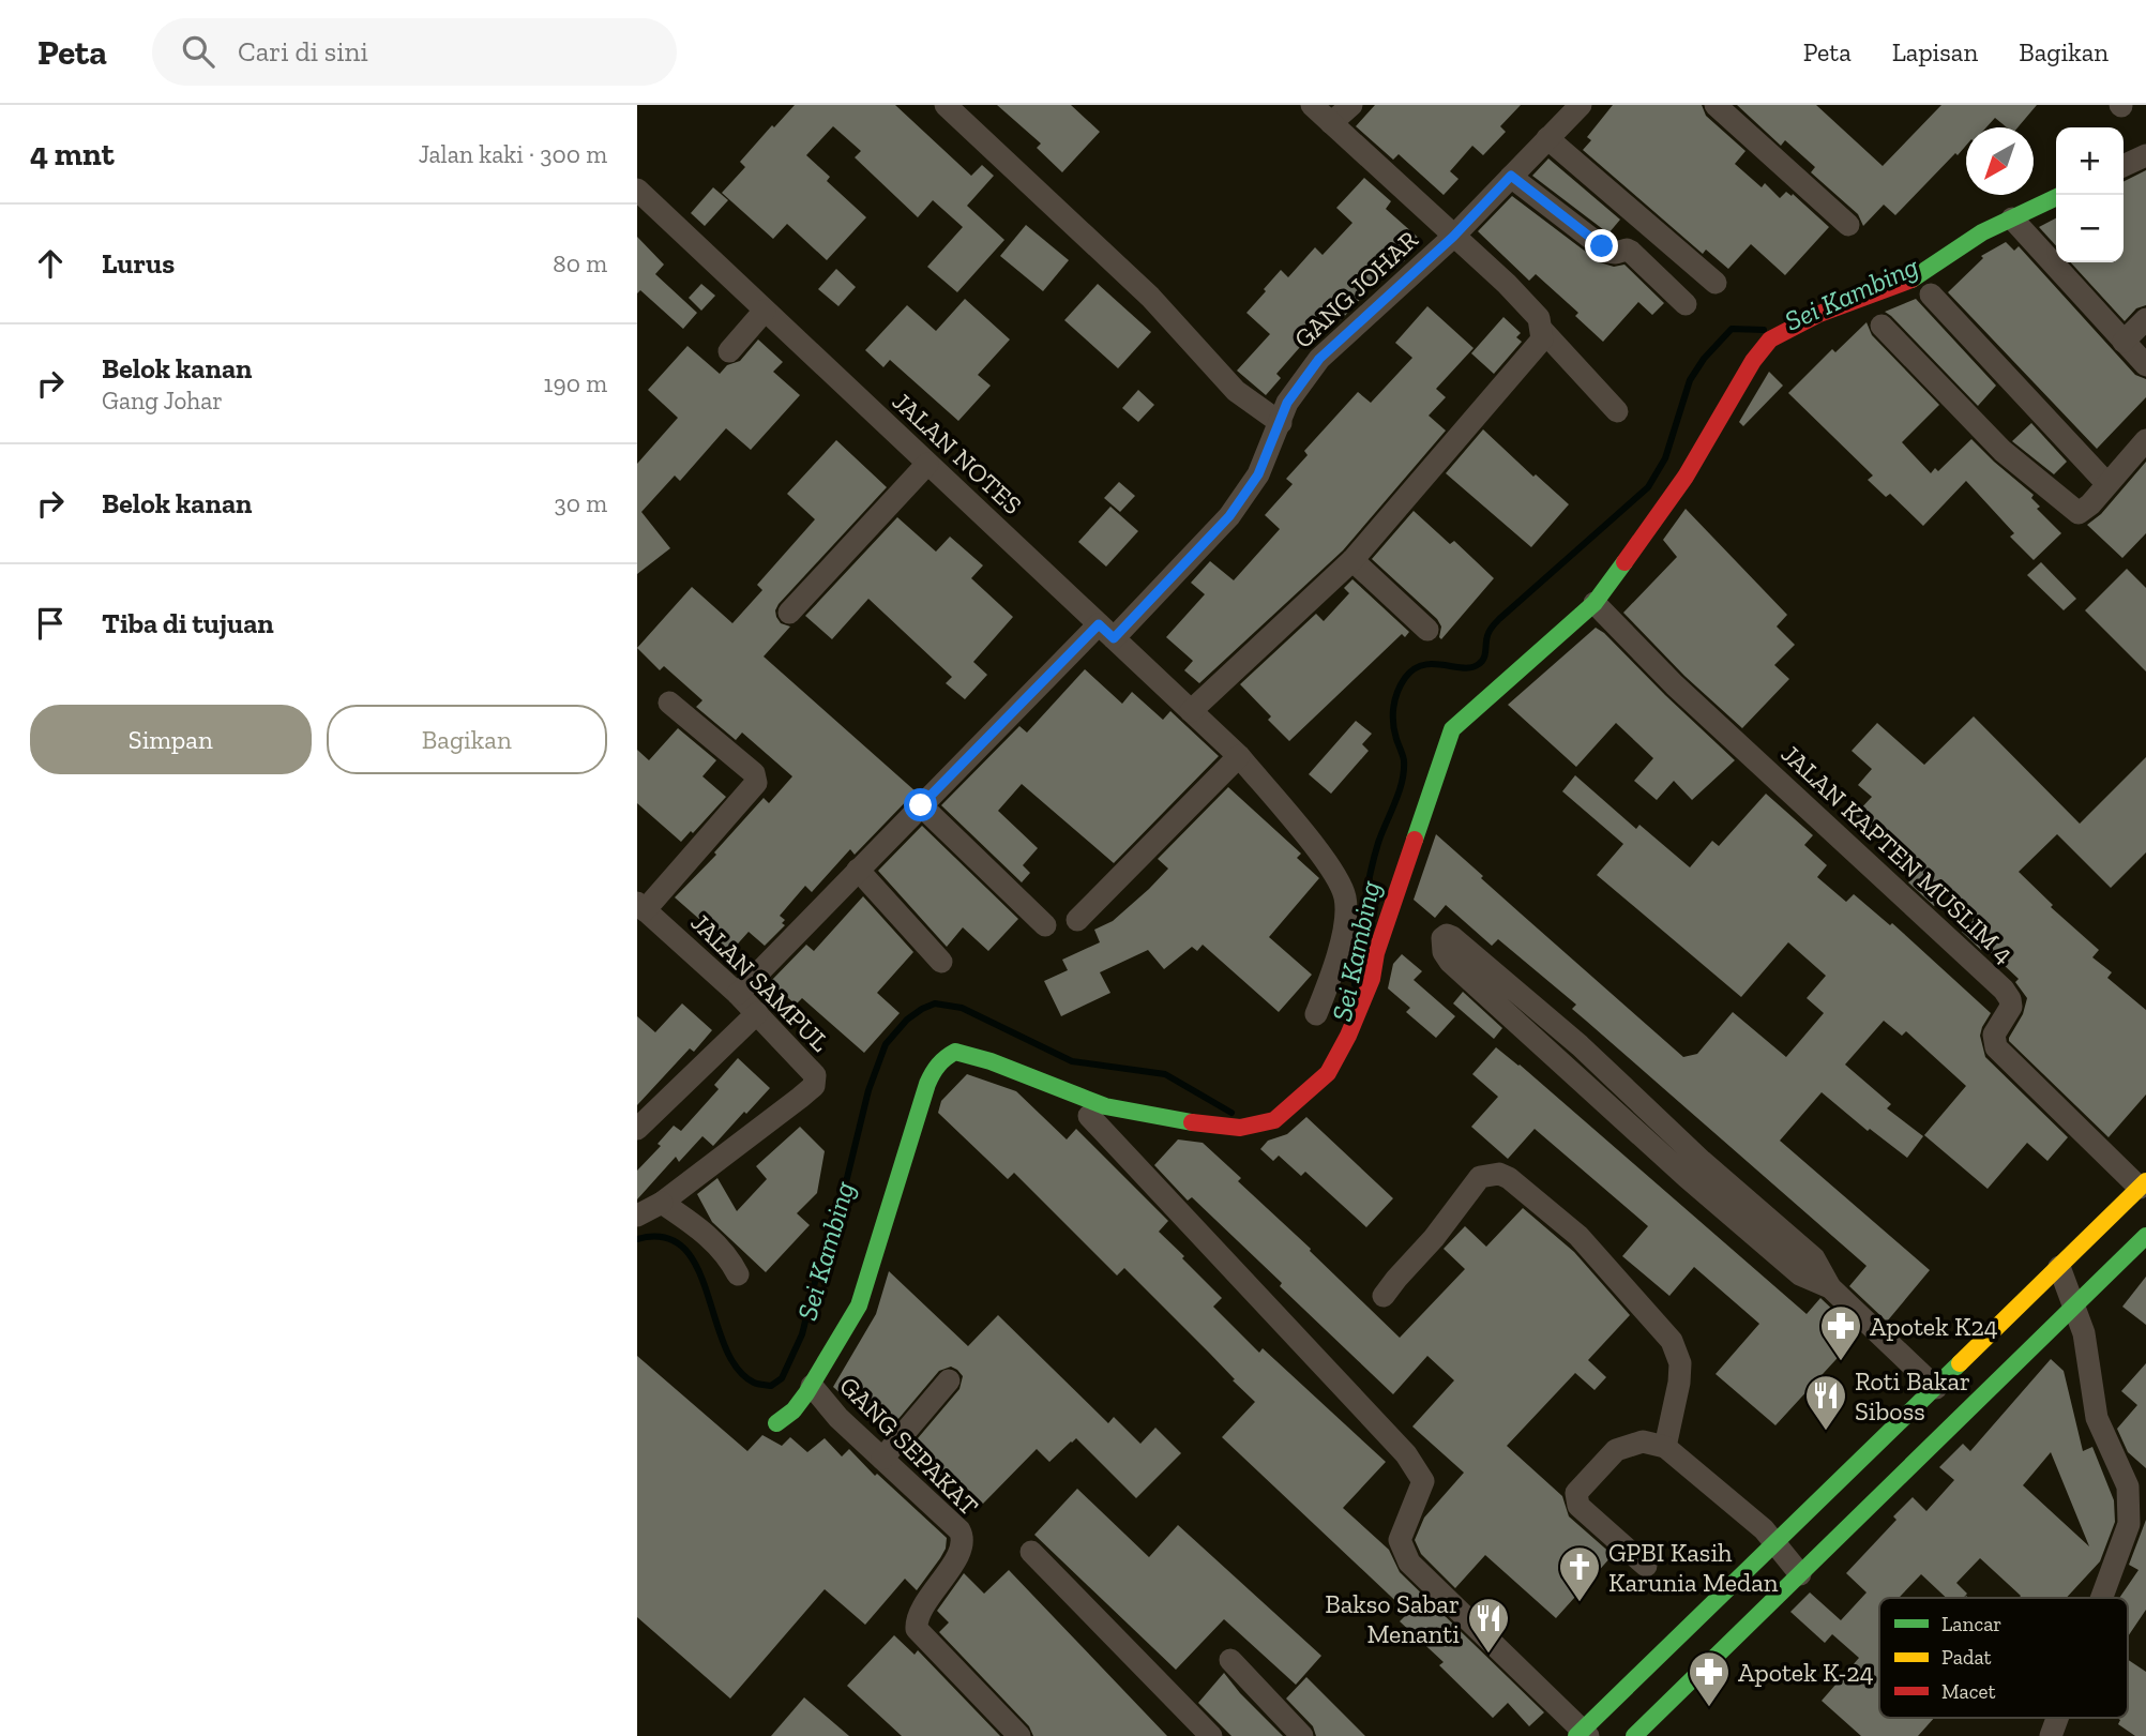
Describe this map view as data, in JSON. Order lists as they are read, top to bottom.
{
  "streets": {
    "street": [
      "GANG JOHAR",
      "JALAN NOTES",
      "JALAN KAPTEN MUSLIM 4",
      "JALAN SAMPUL",
      "GANG SEPAKAT"
    ]
  },
  "crossings": [
    ["GANG JOHAR", "JALAN NOTES"],
    ["GANG JOHAR", "JALAN SAMPUL"],
    ["JALAN KAPTEN MUSLIM 4", "GANG SEPAKAT"]
  ],
  "water": ["Sei Kambing"],
  "places": {
    "pharmacy": ["Apotek K24", "Apotek K-24"],
    "restaurant": ["Roti Bakar Siboss", "Bakso Sabar Menanti"],
    "church": ["GPBI Kasih Karunia Medan"]
  },
  "legend": ["Lancar", "Padat", "Macet"],
  "north": "bottom left",
  "page": {
    "header": "Peta",
    "search": "Cari di sini",
    "nav": ["Peta", "Lapisan", "Bagikan"],
    "heading": ["4 mnt", "Jalan kaki · 300 m"],
    "map_buttons": ["+", "−"],
    "list": [
      ["Lurus", "80 m"],
      ["Belok kanan", "Gang Johar", "190 m"],
      ["Belok kanan", "30 m"],
      "Tiba di tujuan"
    ],
    "buttons": ["Simpan", "Bagikan"]
  }
}
